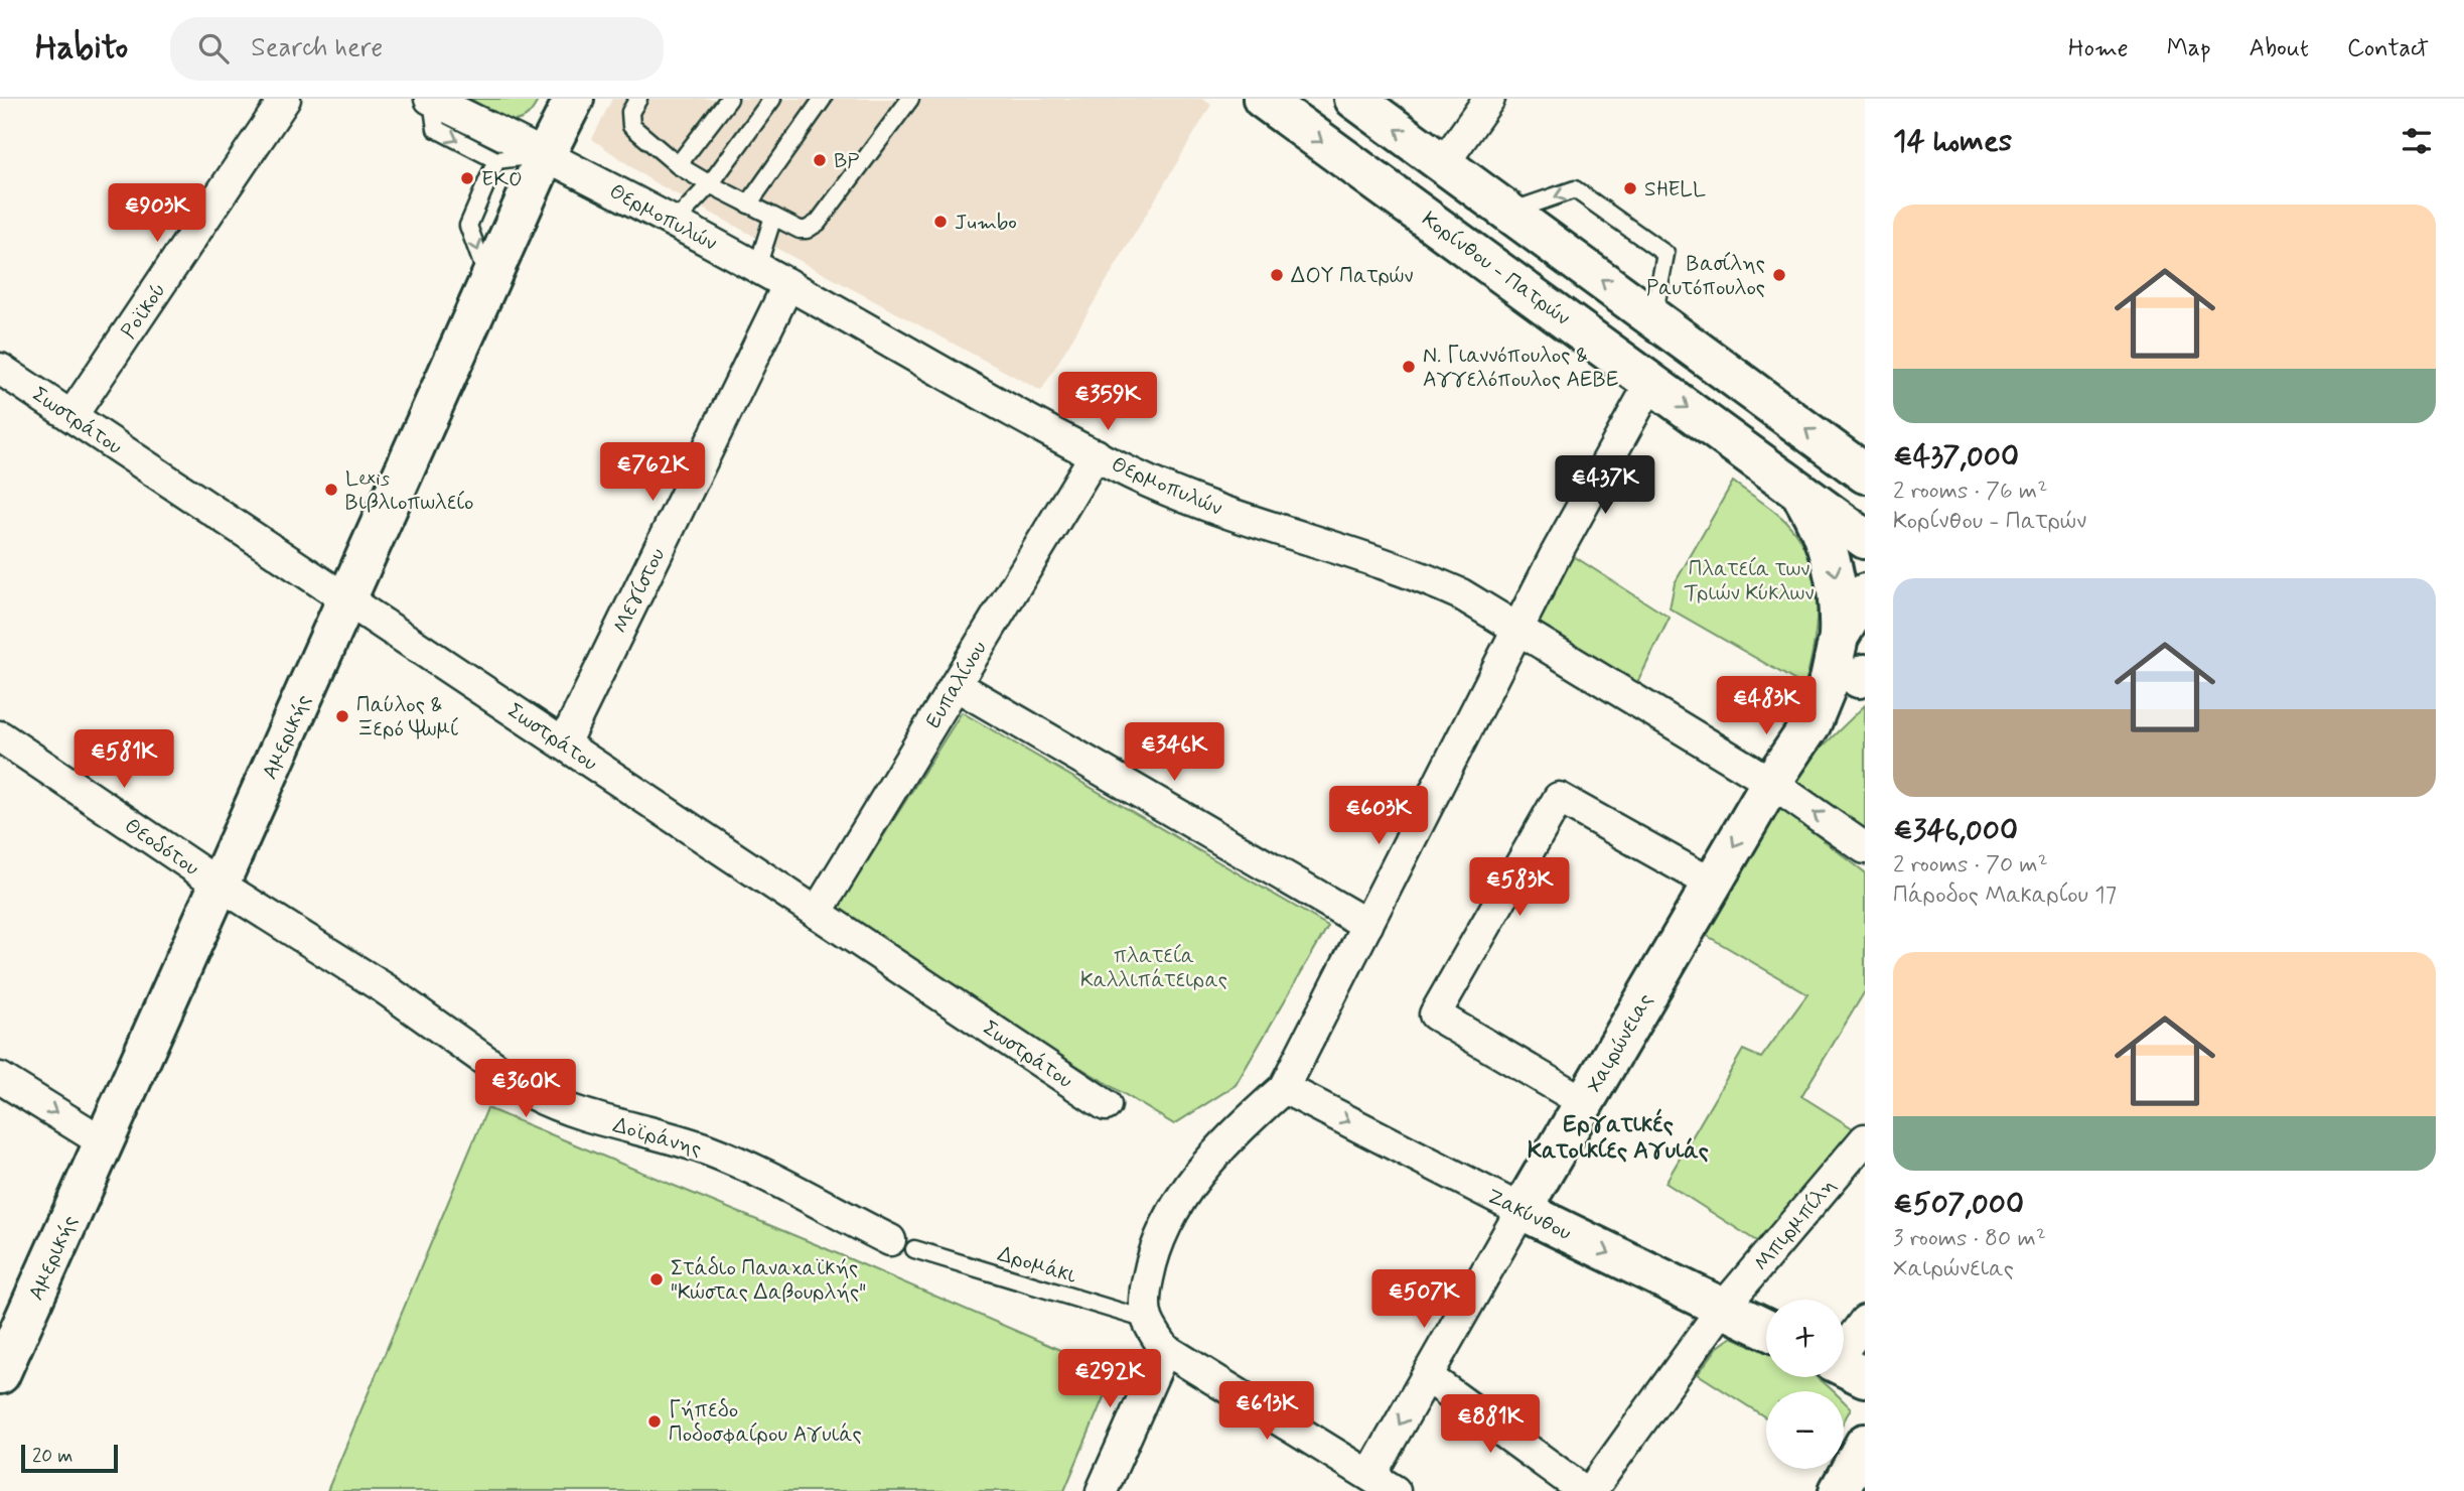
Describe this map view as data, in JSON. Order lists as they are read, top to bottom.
{
  "streets": {
    "main road": [
      "Κορίνθου - Πατρών",
      "Αμερικής",
      "Χαιρώνειας",
      "Ζακύνθου"
    ],
    "street": [
      "Θερμοπυλών",
      "Ροϊκού",
      "Σωστράτου",
      "Μεγίστου",
      "Ευπαλίνου",
      "Θεοδότου",
      "Δοϊράνης",
      "Μπιρμπίλη"
    ],
    "lane": ["Δρομάκι"]
  },
  "crossings": [
    ["Θερμοπυλών", "Μεγίστου"],
    ["Θερμοπυλών", "Ευπαλίνου"],
    ["Θερμοπυλών", "Αμερικής"],
    ["Θερμοπυλών", "Χαιρώνειας"],
    ["Ροϊκού", "Σωστράτου"],
    ["Σωστράτου", "Μεγίστου"],
    ["Σωστράτου", "Ευπαλίνου"],
    ["Σωστράτου", "Αμερικής"],
    ["Αμερικής", "Θεοδότου"],
    ["Αμερικής", "Δοϊράνης"],
    ["Θεοδότου", "Δοϊράνης"],
    ["Χαιρώνειας", "Ζακύνθου"],
    ["Δοϊράνης", "Δρομάκι"],
    ["Ζακύνθου", "Μπιρμπίλη"]
  ],
  "districts": ["Εργατικές Κατοικίες Αγυιάς"],
  "parks": ["Πλατεία των Τριών Κύκλων", "πλατεία Καλλιπάτειρας"],
  "places": [
    "BP",
    "EKO",
    "SHELL",
    "Jumbo",
    "ΔΟΥ Πατρών",
    "Βασίλης Ραυτόπουλος",
    "Ν. Γιαννόπουλος & Αγγελόπουλος ΑΕΒΕ",
    "Lexis Βιβλιοπωλείο",
    "Παύλος & Ξερό Ψωμί",
    "Στάδιο Παναχαϊκής \"Κώστας Δαβουρλής\"",
    "Γήπεδο Ποδοσφαίρου Αγυιάς"
  ],
  "scale_bar": "20 m",
  "page": {
    "header": "Habito",
    "search": "Search here",
    "nav": [
      "Home",
      "Map",
      "About",
      "Contact"
    ],
    "heading": "14 homes",
    "price": [
      "€903K",
      "€359K",
      "€762K",
      "€437K",
      "€483K",
      "€346K",
      "€581K",
      "€603K",
      "€583K",
      "€360K",
      "€507K",
      "€292K",
      "€613K",
      "€881K"
    ],
    "list": [
      {
        "name": "€437,000",
        "note": "2 rooms · 76 m² · Κορίνθου - Πατρών"
      },
      {
        "name": "€346,000",
        "note": "2 rooms · 70 m² · Πάροδος Μακαρίου 17"
      },
      {
        "name": "€507,000",
        "note": "3 rooms · 80 m² · Χαιρώνειας"
      }
    ],
    "map_buttons": ["+", "−"],
    "scale": "20 m"
  }
}
